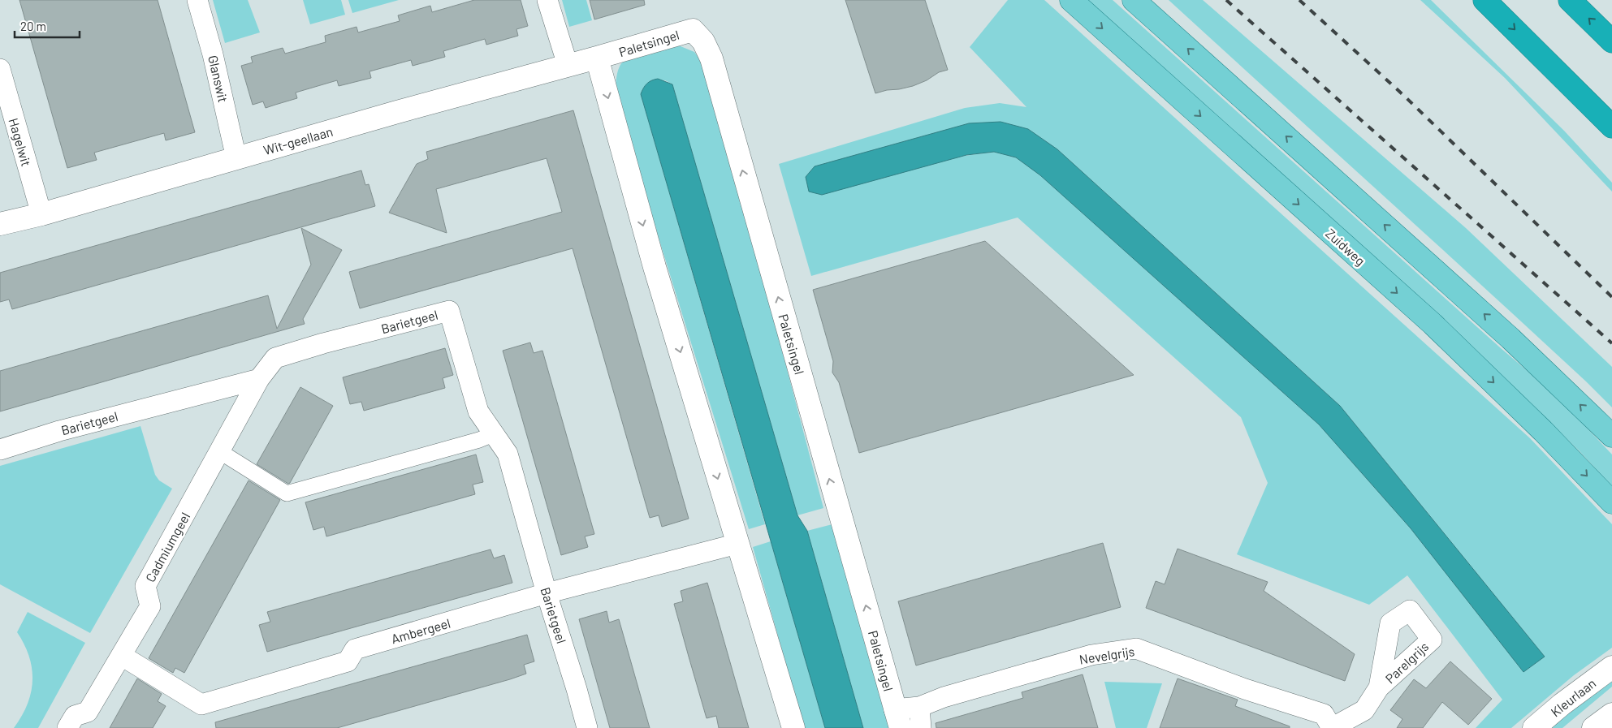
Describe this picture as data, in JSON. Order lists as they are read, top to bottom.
{
  "streets": {
    "main road": ["Zuidweg"],
    "street": [
      "Paletsingel",
      "Glanswit",
      "Wit-geellaan",
      "Hagelwit",
      "Barietgeel",
      "Cadmiumgeel",
      "Ambergeel",
      "Nevelgrijs",
      "Parelgrijs",
      "Kleurlaan"
    ]
  },
  "crossings": [
    ["Paletsingel", "Wit-geellaan"],
    ["Paletsingel", "Nevelgrijs"],
    ["Glanswit", "Wit-geellaan"],
    ["Wit-geellaan", "Hagelwit"],
    ["Barietgeel", "Cadmiumgeel"],
    ["Barietgeel", "Ambergeel"],
    ["Cadmiumgeel", "Ambergeel"],
    ["Nevelgrijs", "Parelgrijs"]
  ],
  "scale_bar": "20 m"
}
